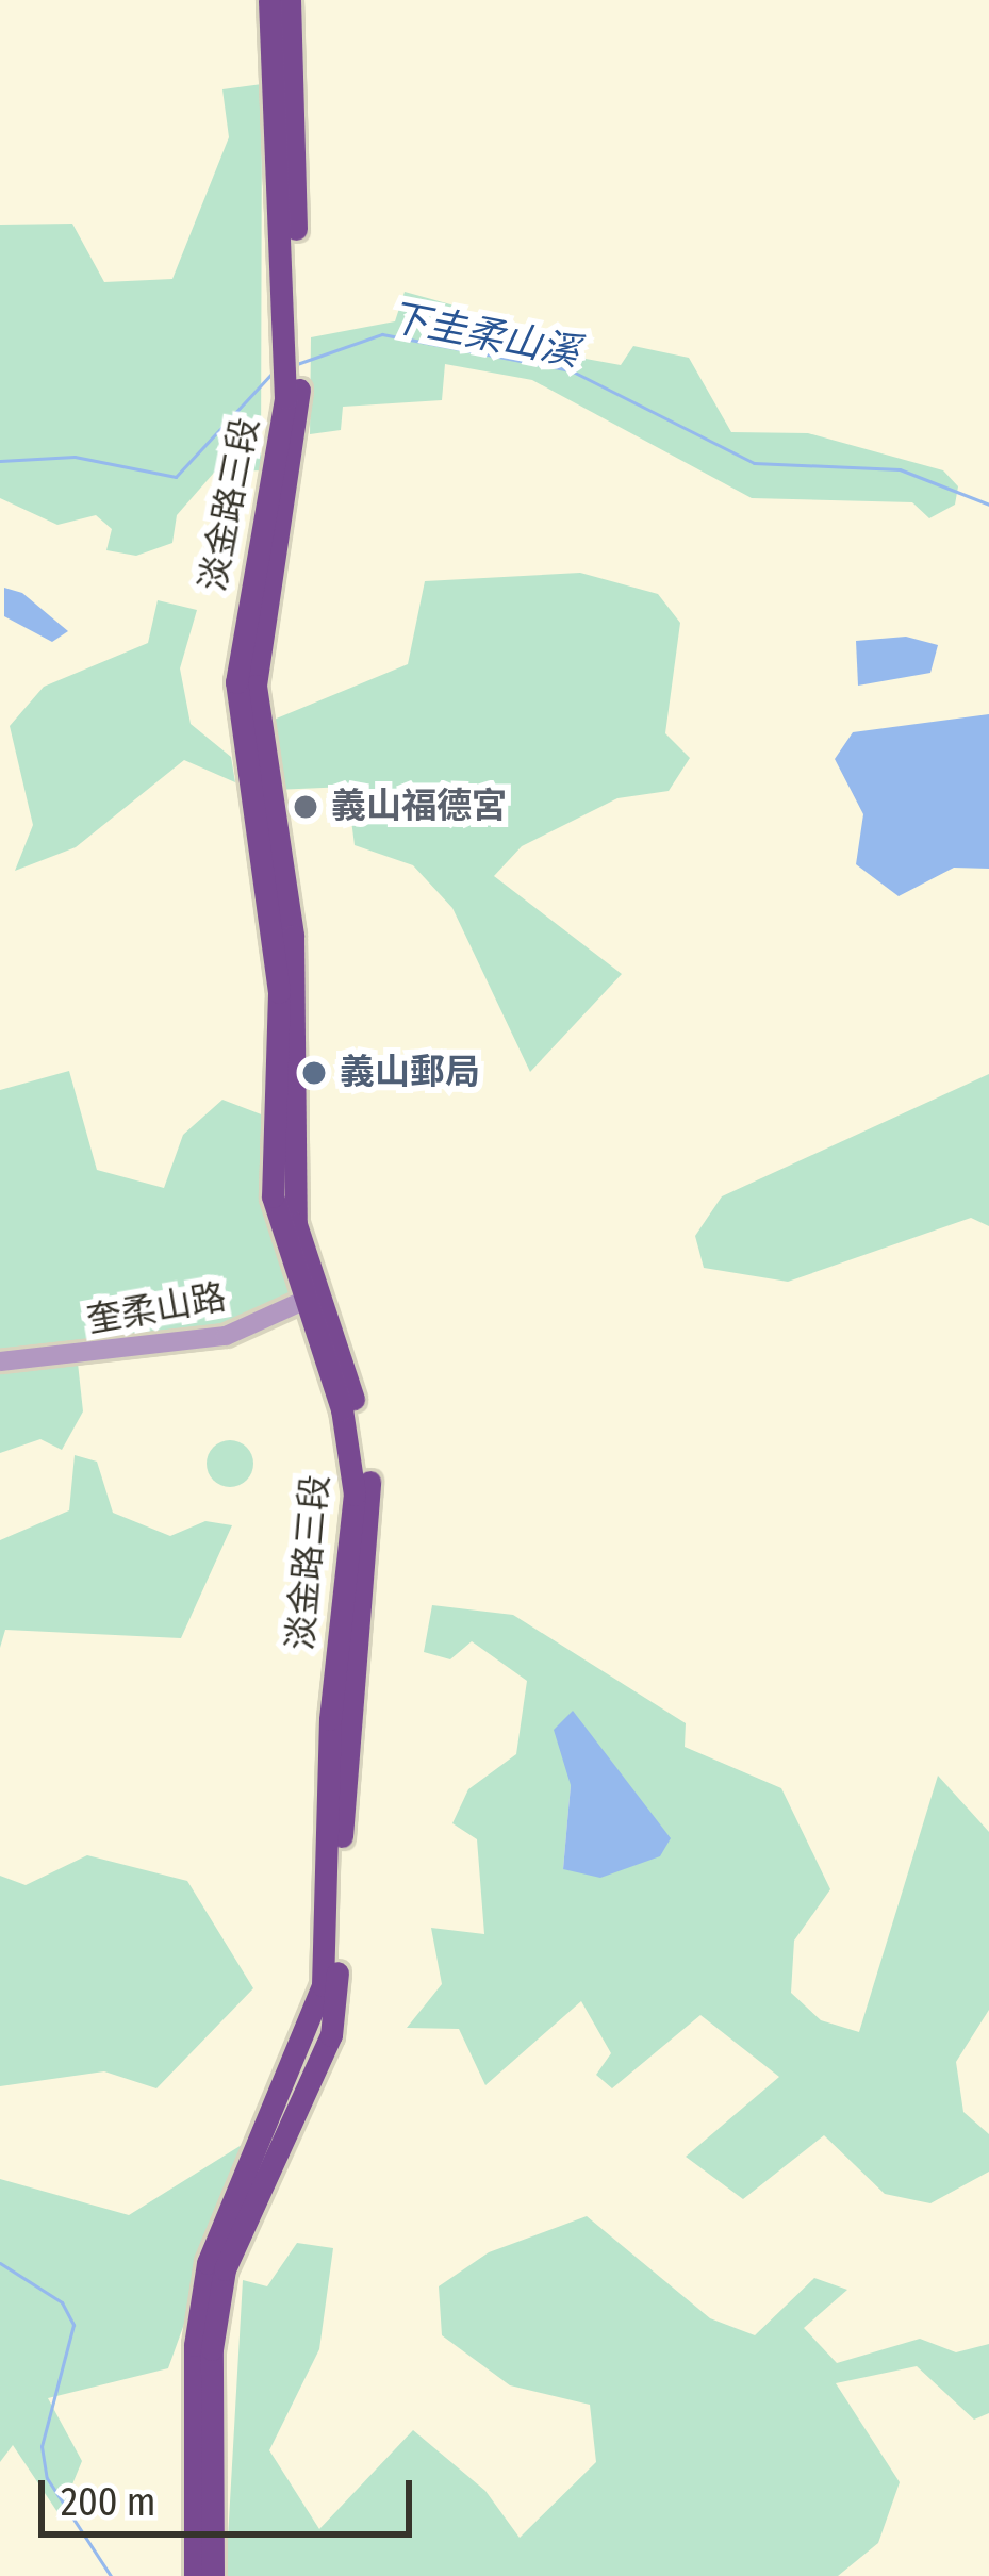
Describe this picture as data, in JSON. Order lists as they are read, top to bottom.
{
  "streets": {
    "main road": ["淡金路三段"],
    "street": ["奎柔山路"]
  },
  "crossings": [
    ["淡金路三段", "奎柔山路"]
  ],
  "water": ["下圭柔山溪"],
  "places": ["義山福德宮", "義山郵局"],
  "scale_bar": "200 m"
}
